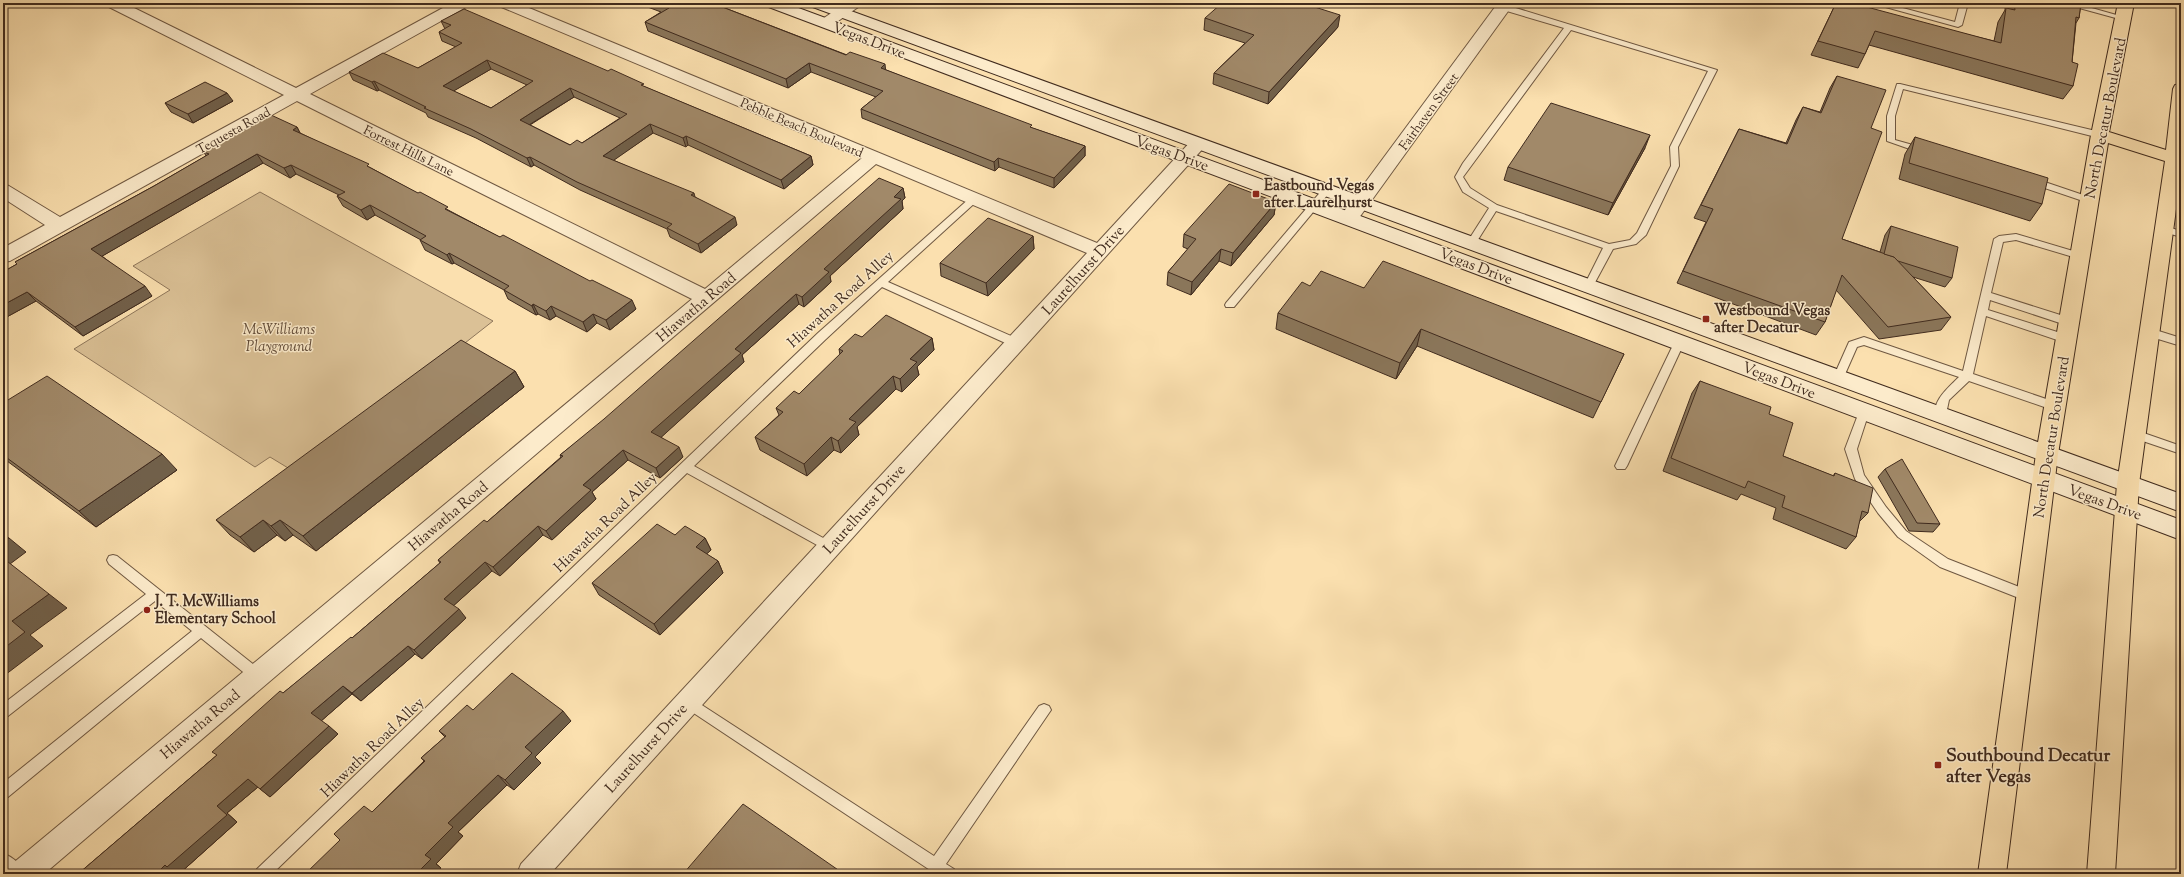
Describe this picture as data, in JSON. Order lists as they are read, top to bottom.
{
  "streets": {
    "main road": ["North Decatur Boulevard"],
    "street": [
      "Vegas Drive",
      "Fairhaven Street",
      "Pebble Beach Boulevard",
      "Tequesta Road",
      "Forrest Hills Lane",
      "Laurelhurst Drive",
      "Hiawatha Road"
    ],
    "lane": ["Hiawatha Road Alley"]
  },
  "crossings": [
    ["Vegas Drive", "Fairhaven Street"],
    ["Vegas Drive", "North Decatur Boulevard"],
    ["Vegas Drive", "Laurelhurst Drive"],
    ["Pebble Beach Boulevard", "Laurelhurst Drive"],
    ["Pebble Beach Boulevard", "Hiawatha Road Alley"],
    ["Pebble Beach Boulevard", "Hiawatha Road"],
    ["Tequesta Road", "Forrest Hills Lane"],
    ["Forrest Hills Lane", "Hiawatha Road"]
  ],
  "parks": ["McWilliams Playground"],
  "places": {
    "transit": ["Eastbound Vegas after Laurelhurst", "Westbound Vegas after Decatur", "Southbound Decatur after Vegas"],
    "other": ["J. T. McWilliams Elementary School"]
  }
}
